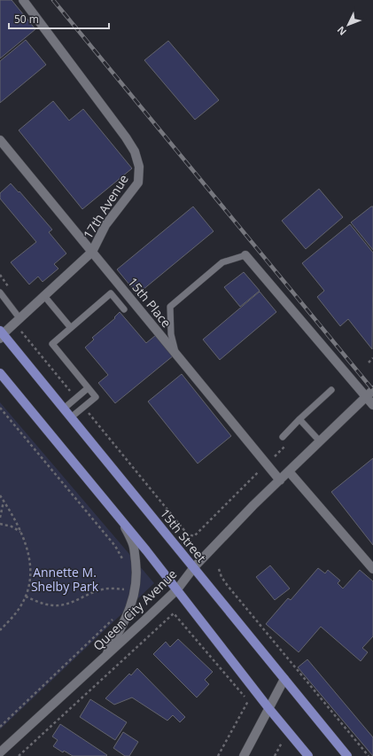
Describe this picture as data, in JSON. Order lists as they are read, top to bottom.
{
  "streets": {
    "main road": ["15th Street"],
    "street": ["17th Avenue", "15th Place", "Queen City Avenue"]
  },
  "crossings": [
    ["17th Avenue", "15th Place"],
    ["17th Avenue", "15th Street"],
    ["15th Place", "Queen City Avenue"],
    ["15th Street", "Queen City Avenue"]
  ],
  "parks": ["Annette M. Shelby Park"],
  "scale_bar": "50 m",
  "north": "bottom left"
}
